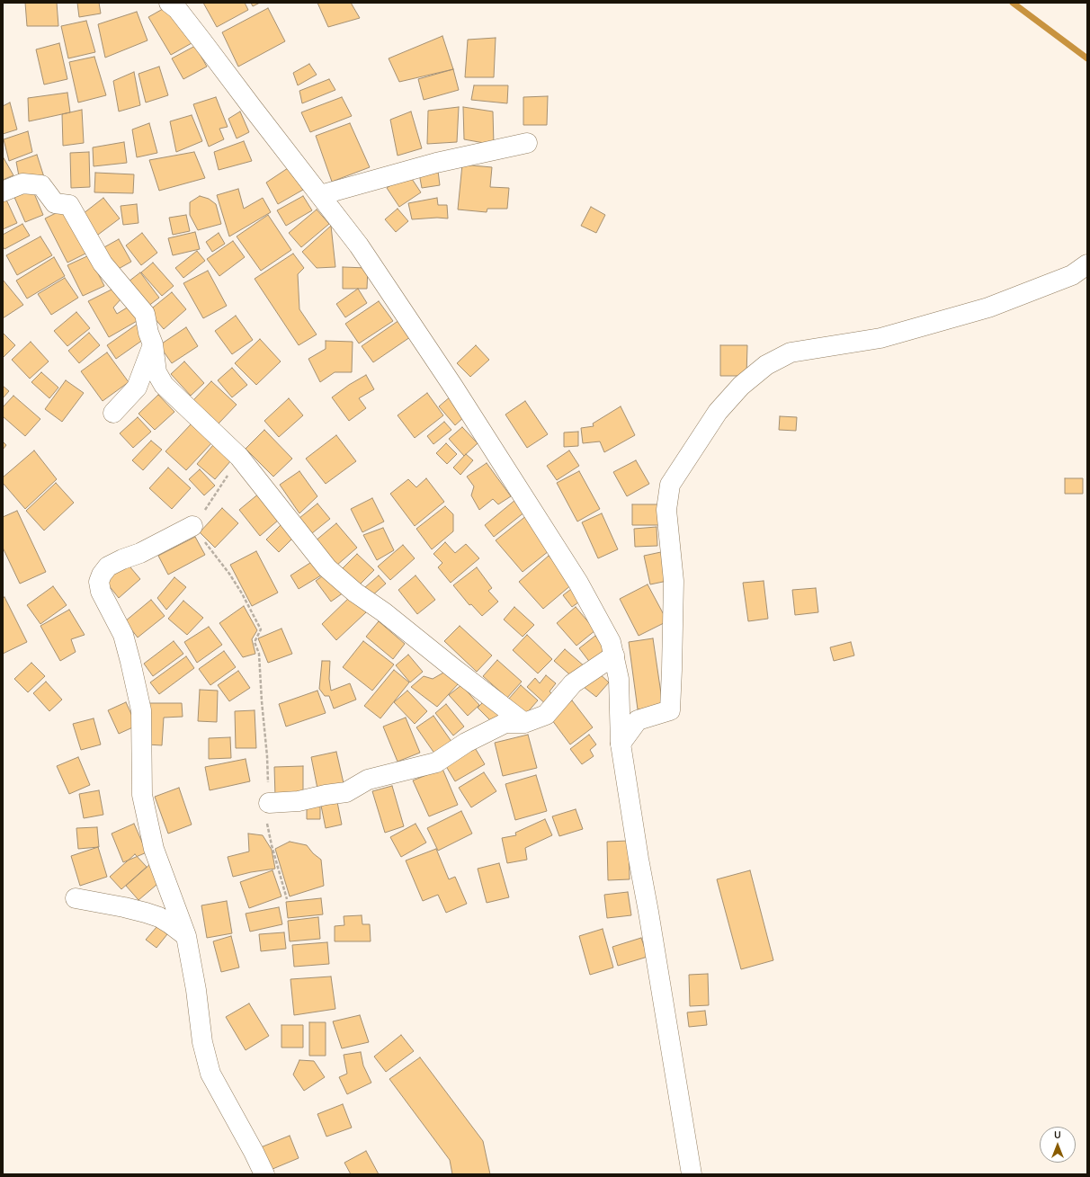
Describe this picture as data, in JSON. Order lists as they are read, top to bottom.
{
  "north": "top"
}
